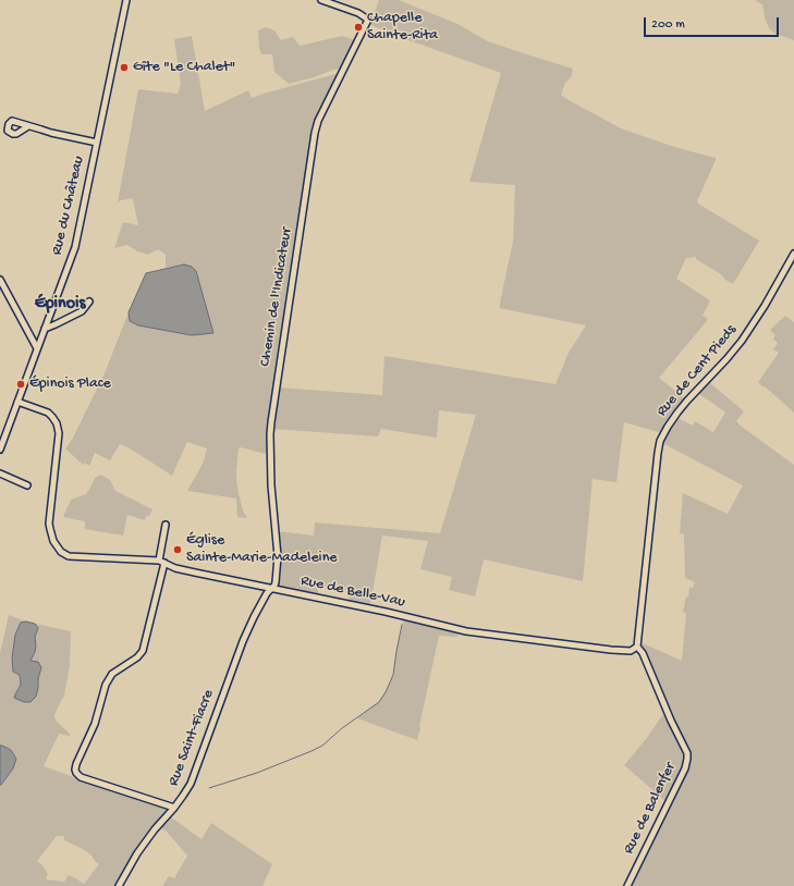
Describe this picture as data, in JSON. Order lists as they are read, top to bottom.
{
  "streets": {
    "street": [
      "Rue du Château",
      "Chemin de l'Indicateur",
      "Rue de Cent Pieds",
      "Rue de Belle-Vau",
      "Rue Saint-Fiacre",
      "Rue de Balenfer"
    ]
  },
  "crossings": [
    ["Rue du Château", "Rue de Belle-Vau"],
    ["Chemin de l'Indicateur", "Rue de Belle-Vau"],
    ["Chemin de l'Indicateur", "Rue Saint-Fiacre"],
    ["Rue de Cent Pieds", "Rue de Belle-Vau"],
    ["Rue de Cent Pieds", "Rue de Balenfer"],
    ["Rue de Belle-Vau", "Rue Saint-Fiacre"],
    ["Rue de Belle-Vau", "Rue de Balenfer"]
  ],
  "districts": ["Épinois"],
  "places": [
    "Chapelle Sainte-Rita",
    "Gîte \"Le Chalet\"",
    "Épinois Place",
    "Église Sainte-Marie-Madeleine"
  ],
  "scale_bar": "200 m"
}
